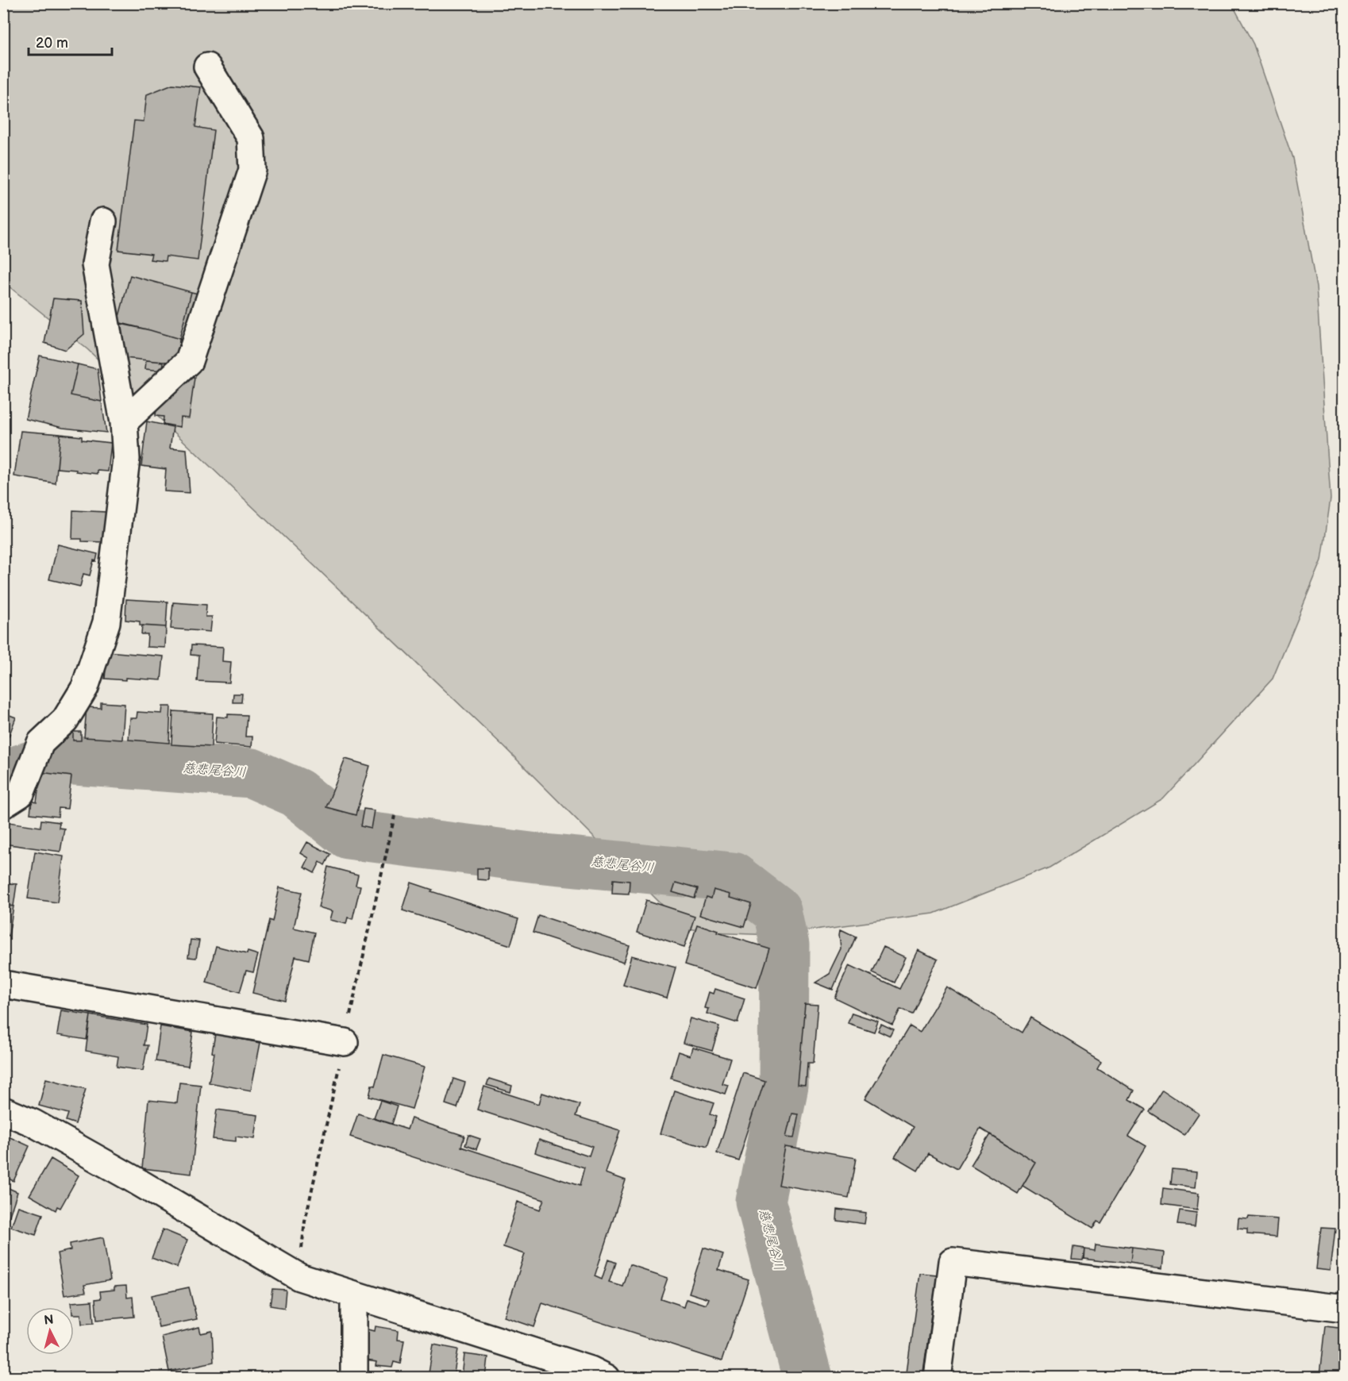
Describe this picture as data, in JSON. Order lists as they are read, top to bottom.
{
  "water": ["慈悲尾谷川"],
  "scale_bar": "20 m",
  "north": "top"
}
